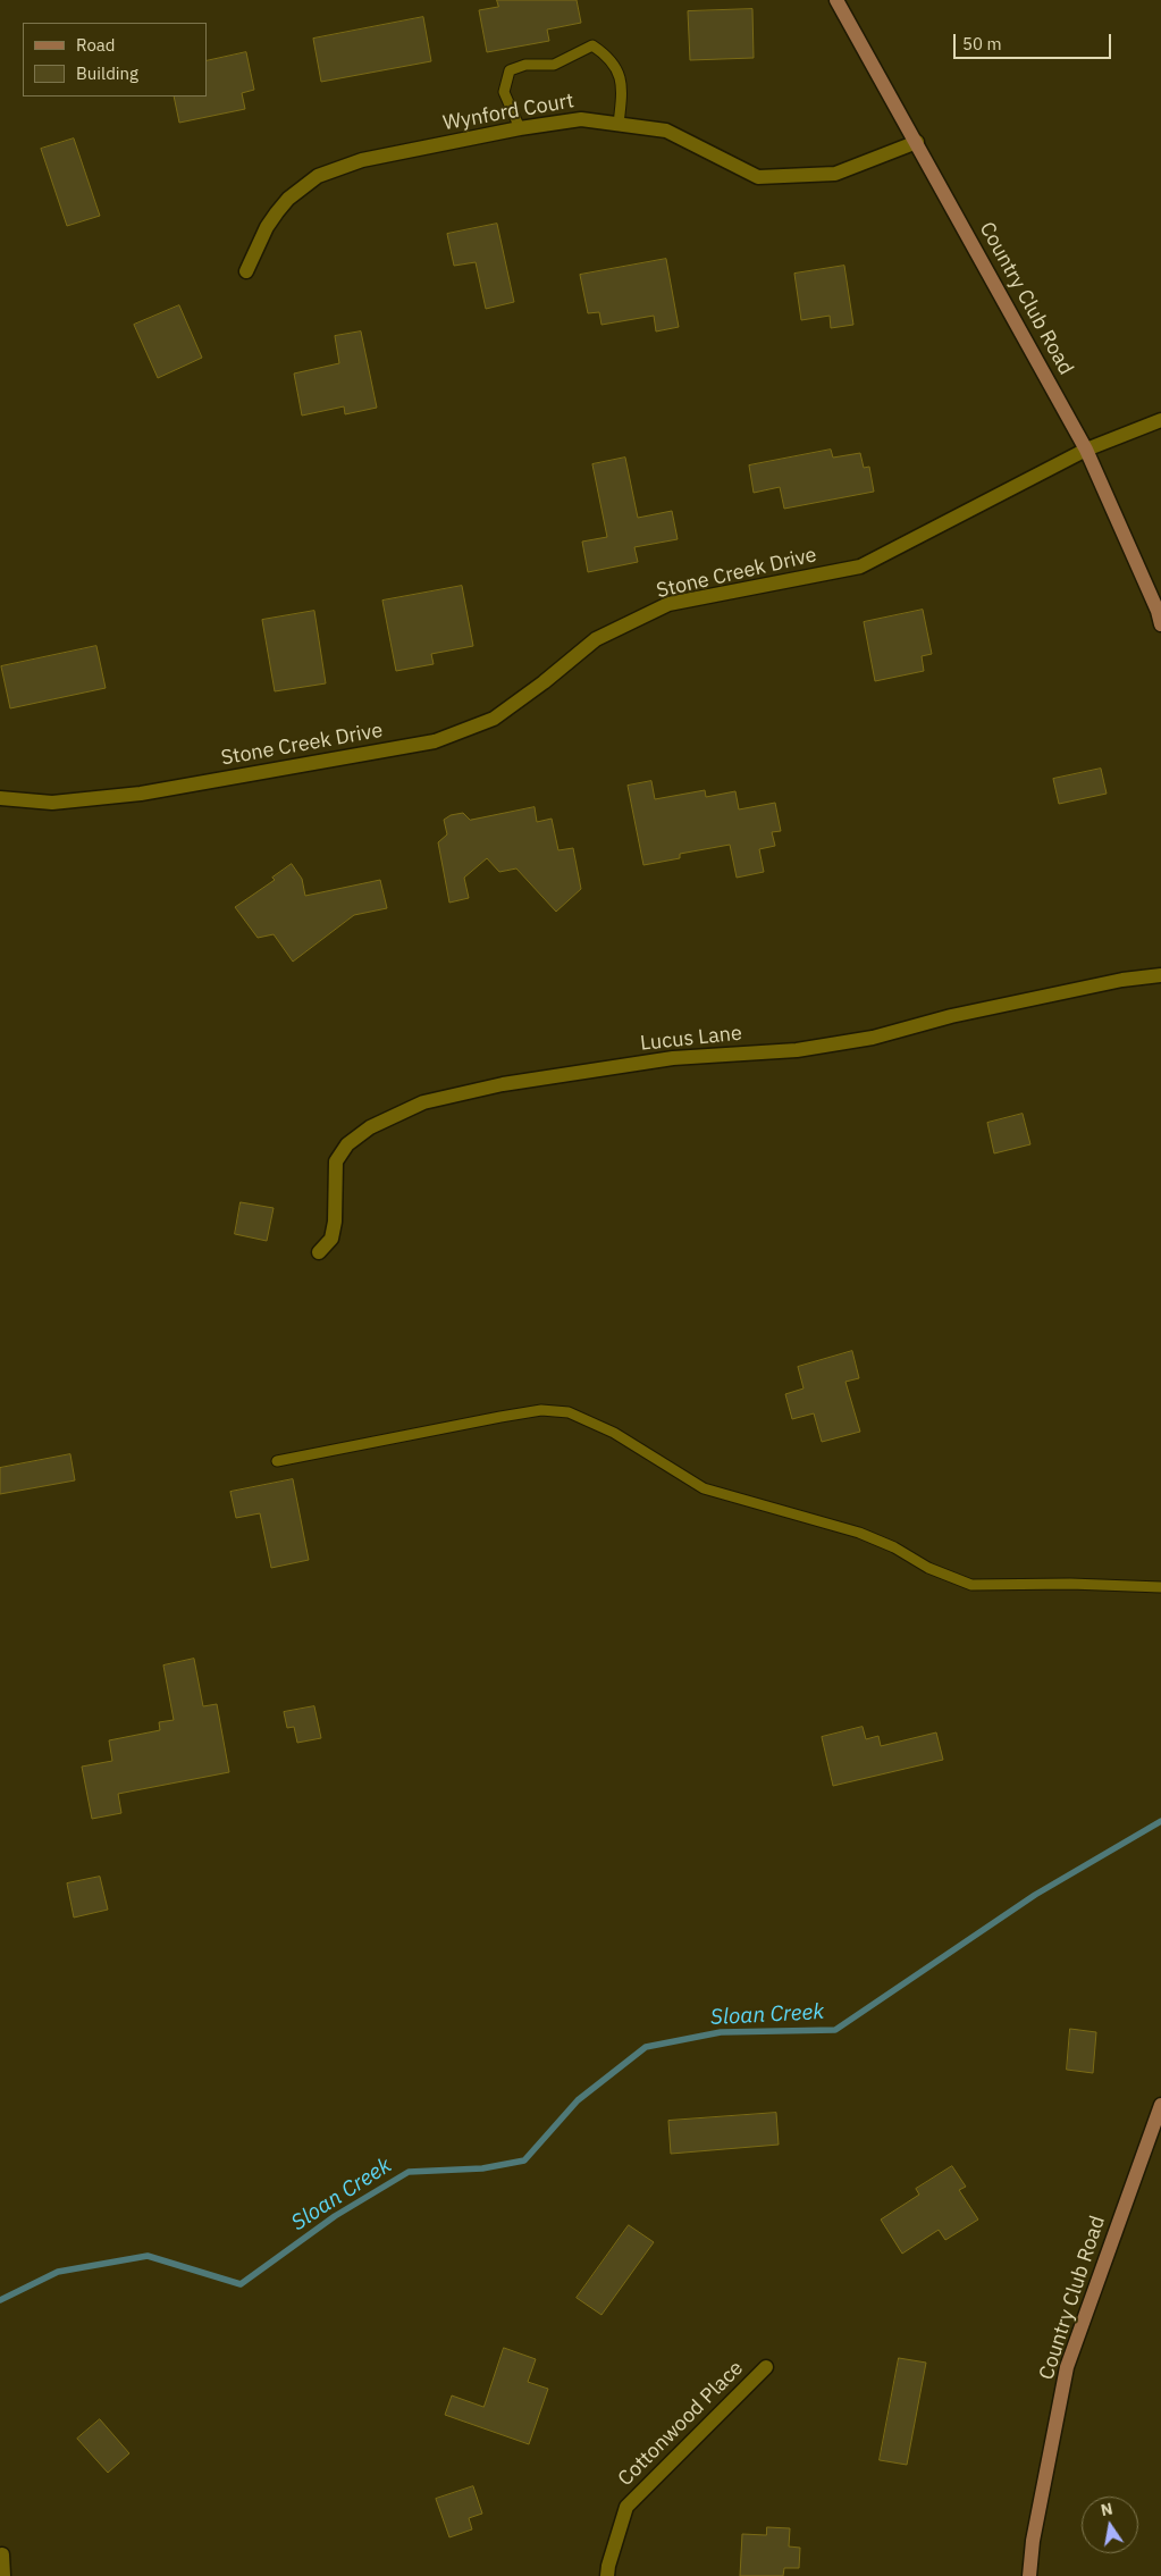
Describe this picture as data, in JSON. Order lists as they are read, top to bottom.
{
  "streets": {
    "main road": ["Country Club Road"],
    "street": [
      "Wynford Court",
      "Stone Creek Drive",
      "Lucus Lane",
      "Cottonwood Place"
    ]
  },
  "crossings": [
    ["Wynford Court", "Country Club Road"],
    ["Country Club Road", "Stone Creek Drive"]
  ],
  "water": ["Sloan Creek"],
  "legend": ["Road", "Building"],
  "scale_bar": "50 m",
  "north": "top"
}
